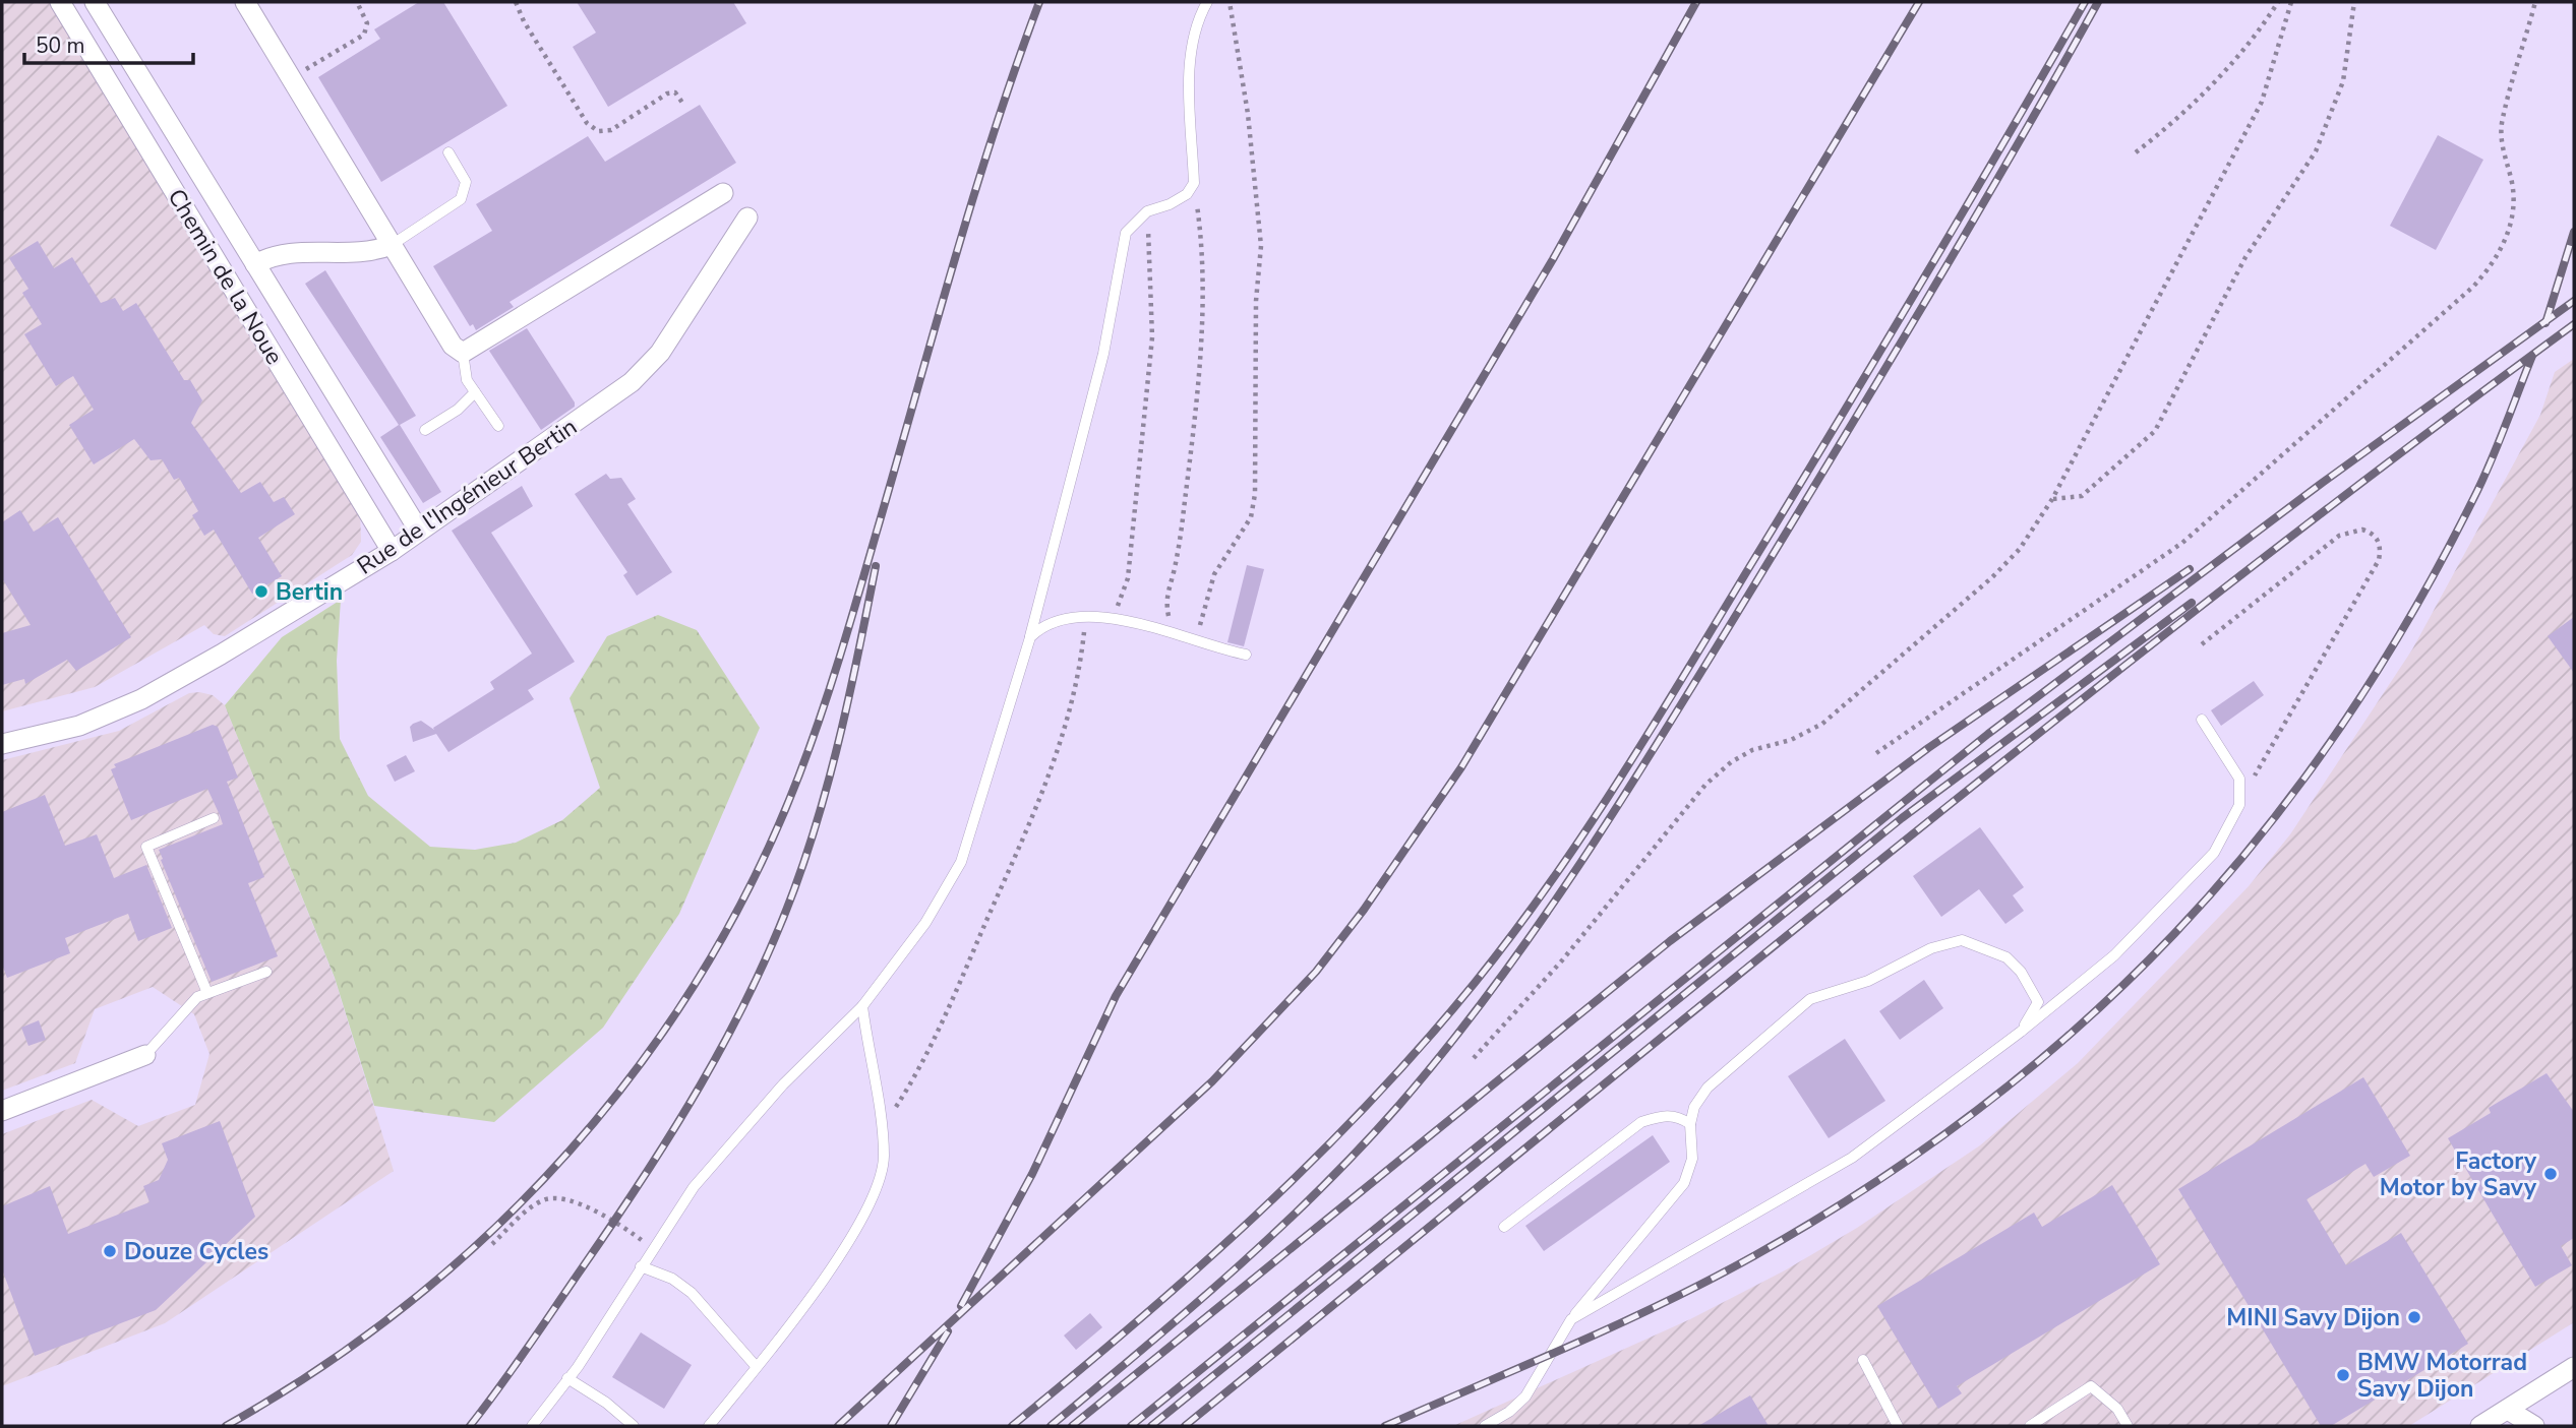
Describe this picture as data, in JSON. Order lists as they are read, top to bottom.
{
  "streets": {
    "street": ["Chemin de la Noue", "Rue de l'Ingénieur Bertin"]
  },
  "crossings": [
    ["Chemin de la Noue", "Rue de l'Ingénieur Bertin"]
  ],
  "places": [
    "Bertin",
    "Factory Motor by Savy",
    "Douze Cycles",
    "MINI Savy Dijon",
    "BMW Motorrad Savy Dijon"
  ],
  "scale_bar": "50 m"
}
